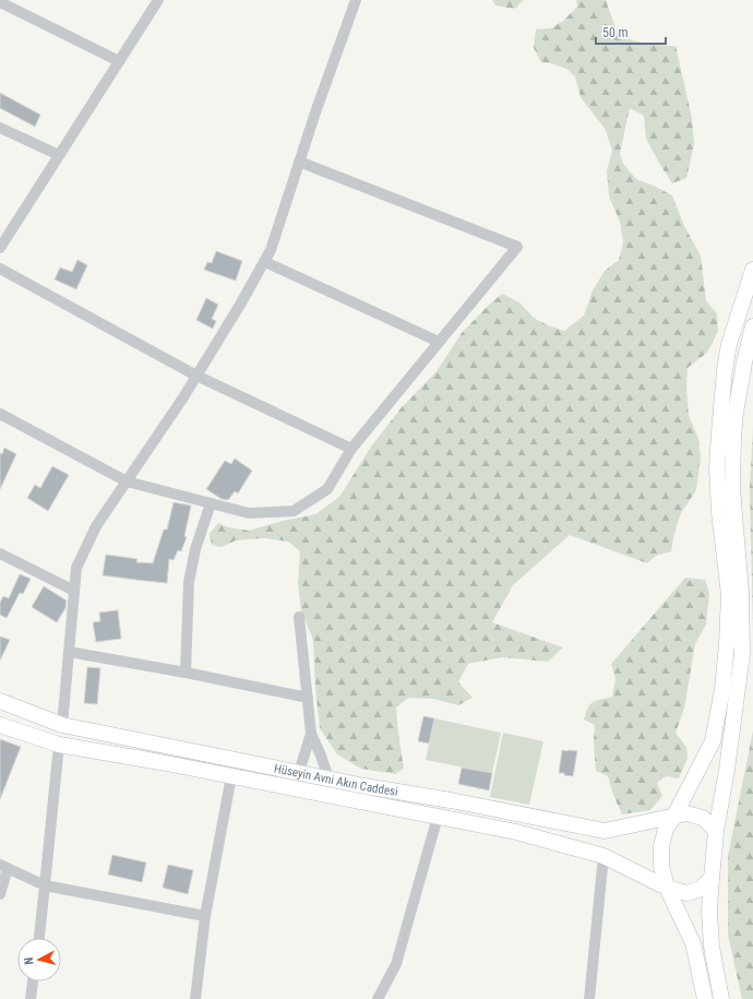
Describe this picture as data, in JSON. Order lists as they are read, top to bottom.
{
  "streets": {
    "main road": ["Hüseyin Avni Akın Caddesi"]
  },
  "scale_bar": "50 m",
  "north": "left"
}
